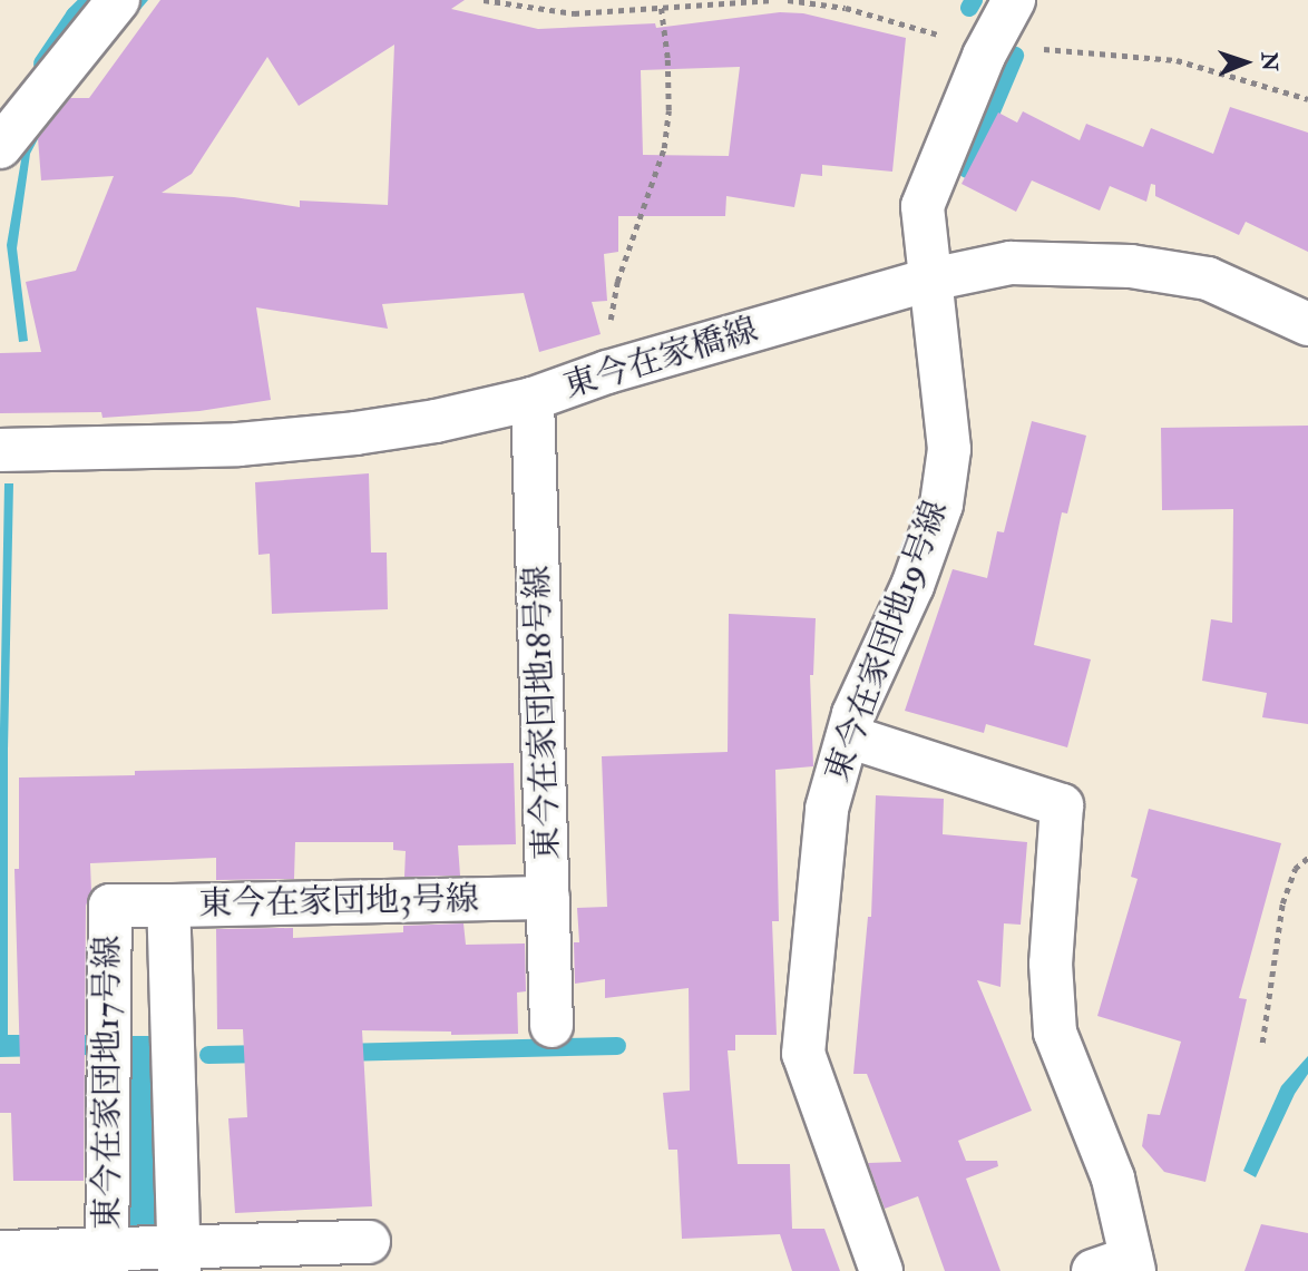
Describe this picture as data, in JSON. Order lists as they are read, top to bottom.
{
  "streets": {
    "street": [
      "東今在家橋線",
      "東今在家団地19号線",
      "東今在家団地18号線",
      "東今在家団地3号線",
      "東今在家団地17号線"
    ]
  },
  "crossings": [
    ["東今在家橋線", "東今在家団地19号線"],
    ["東今在家橋線", "東今在家団地18号線"],
    ["東今在家団地18号線", "東今在家団地3号線"],
    ["東今在家団地3号線", "東今在家団地17号線"]
  ],
  "north": "right"
}
